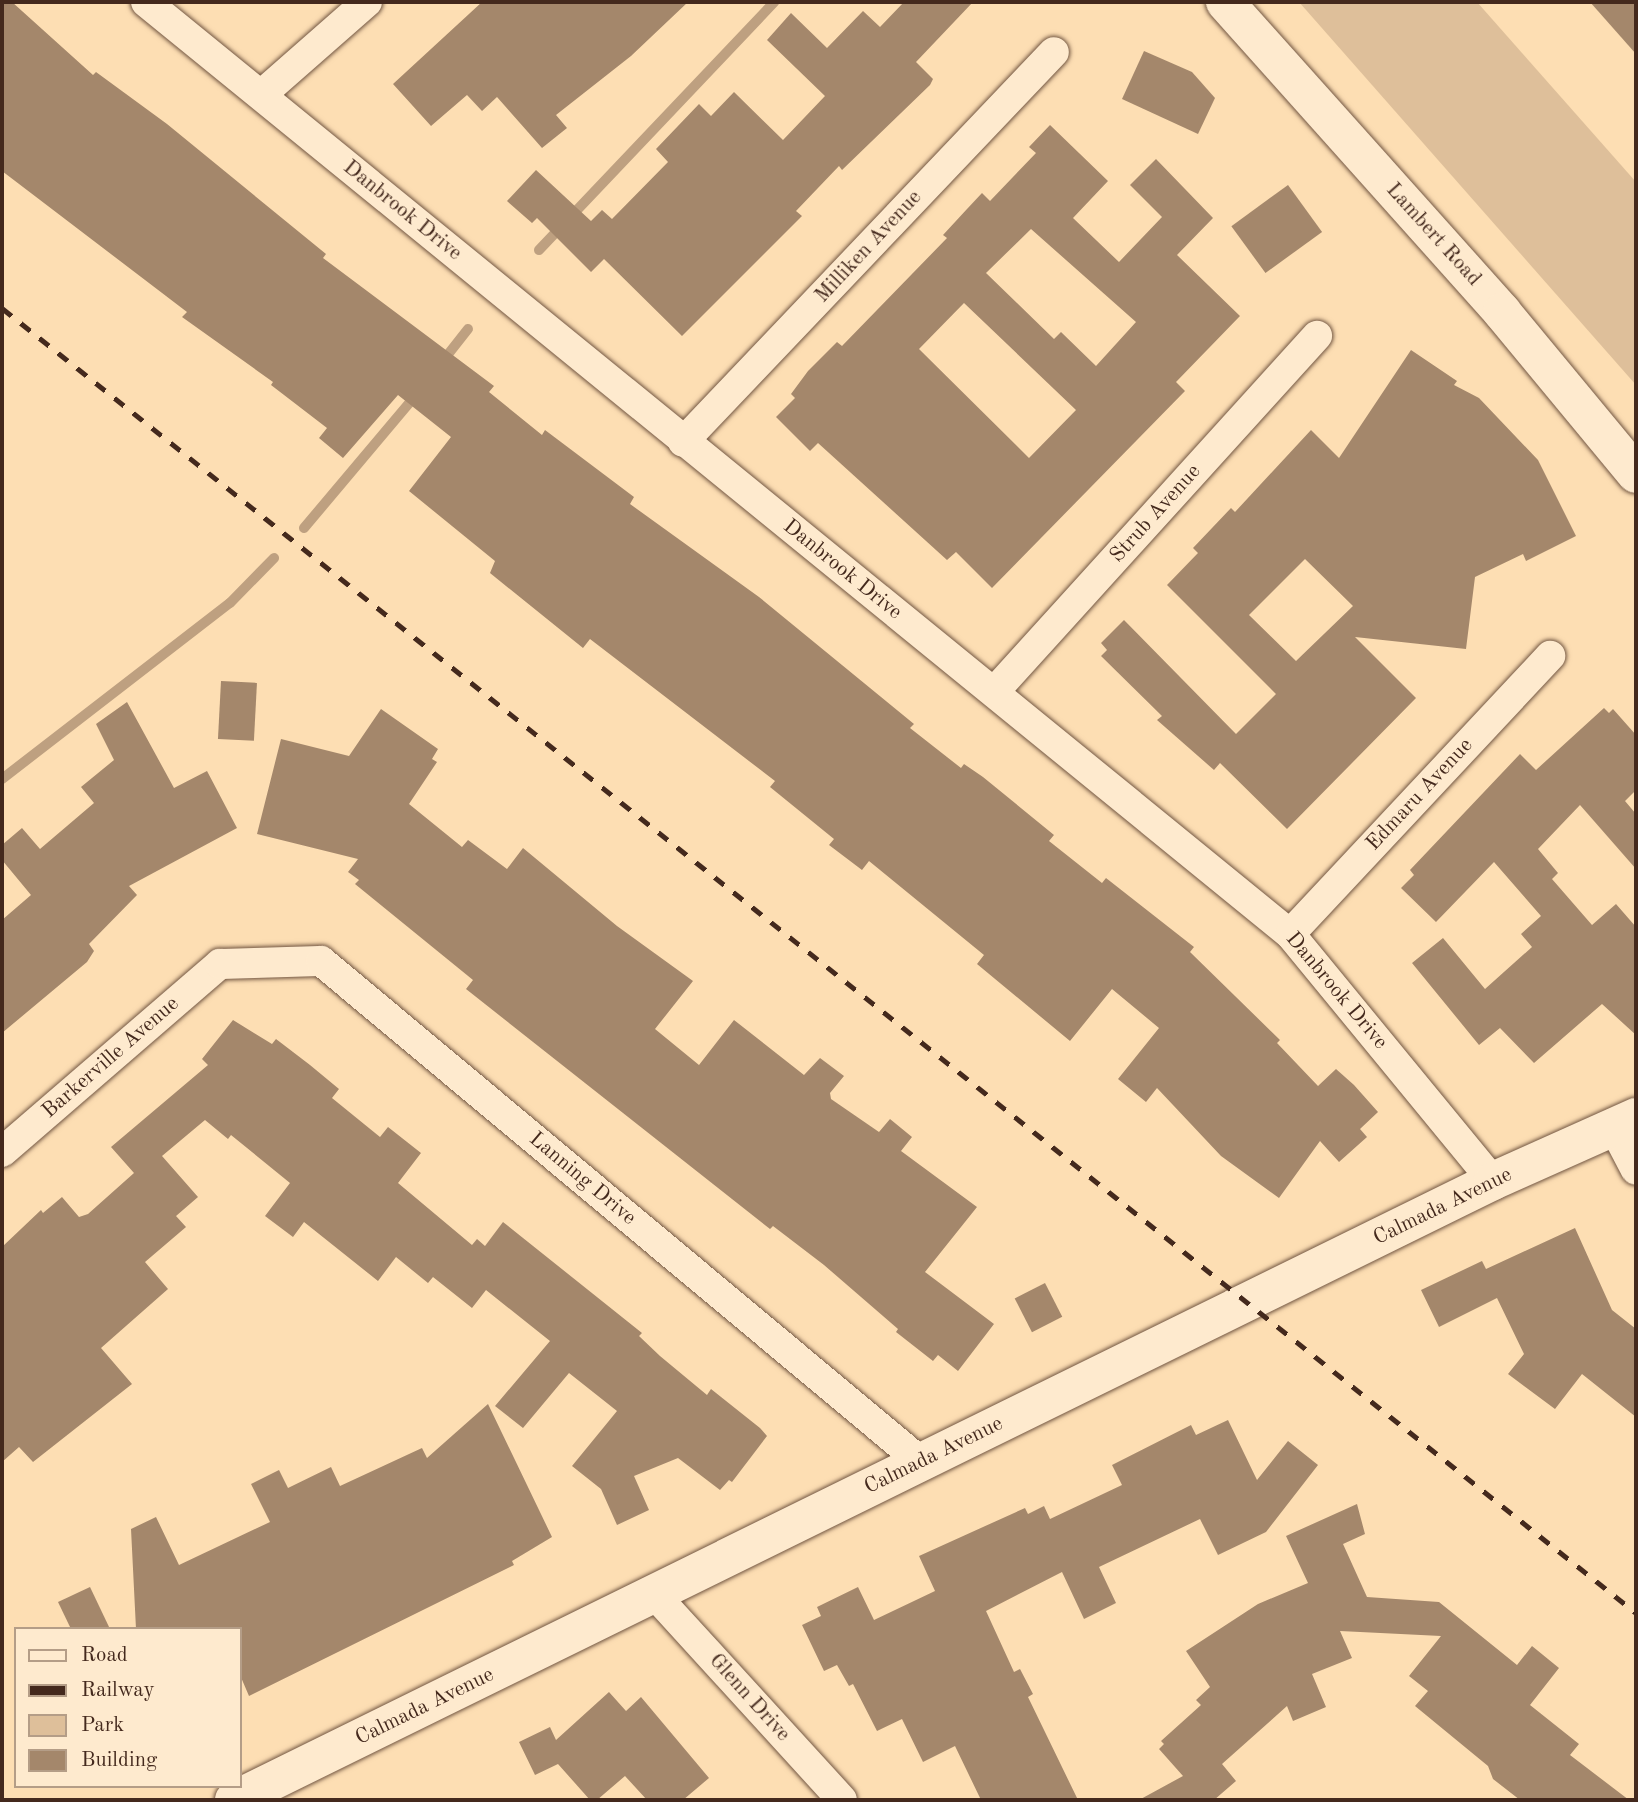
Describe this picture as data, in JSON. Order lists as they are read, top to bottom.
{
  "streets": {
    "street": [
      "Danbrook Drive",
      "Lambert Road",
      "Milliken Avenue",
      "Strub Avenue",
      "Edmaru Avenue",
      "Barkerville Avenue",
      "Lanning Drive",
      "Calmada Avenue",
      "Glenn Drive"
    ]
  },
  "crossings": [
    ["Danbrook Drive", "Milliken Avenue"],
    ["Danbrook Drive", "Strub Avenue"],
    ["Danbrook Drive", "Edmaru Avenue"],
    ["Danbrook Drive", "Calmada Avenue"],
    ["Barkerville Avenue", "Lanning Drive"],
    ["Lanning Drive", "Calmada Avenue"],
    ["Calmada Avenue", "Glenn Drive"]
  ],
  "legend": [
    "Road",
    "Railway",
    "Park",
    "Building"
  ]
}
